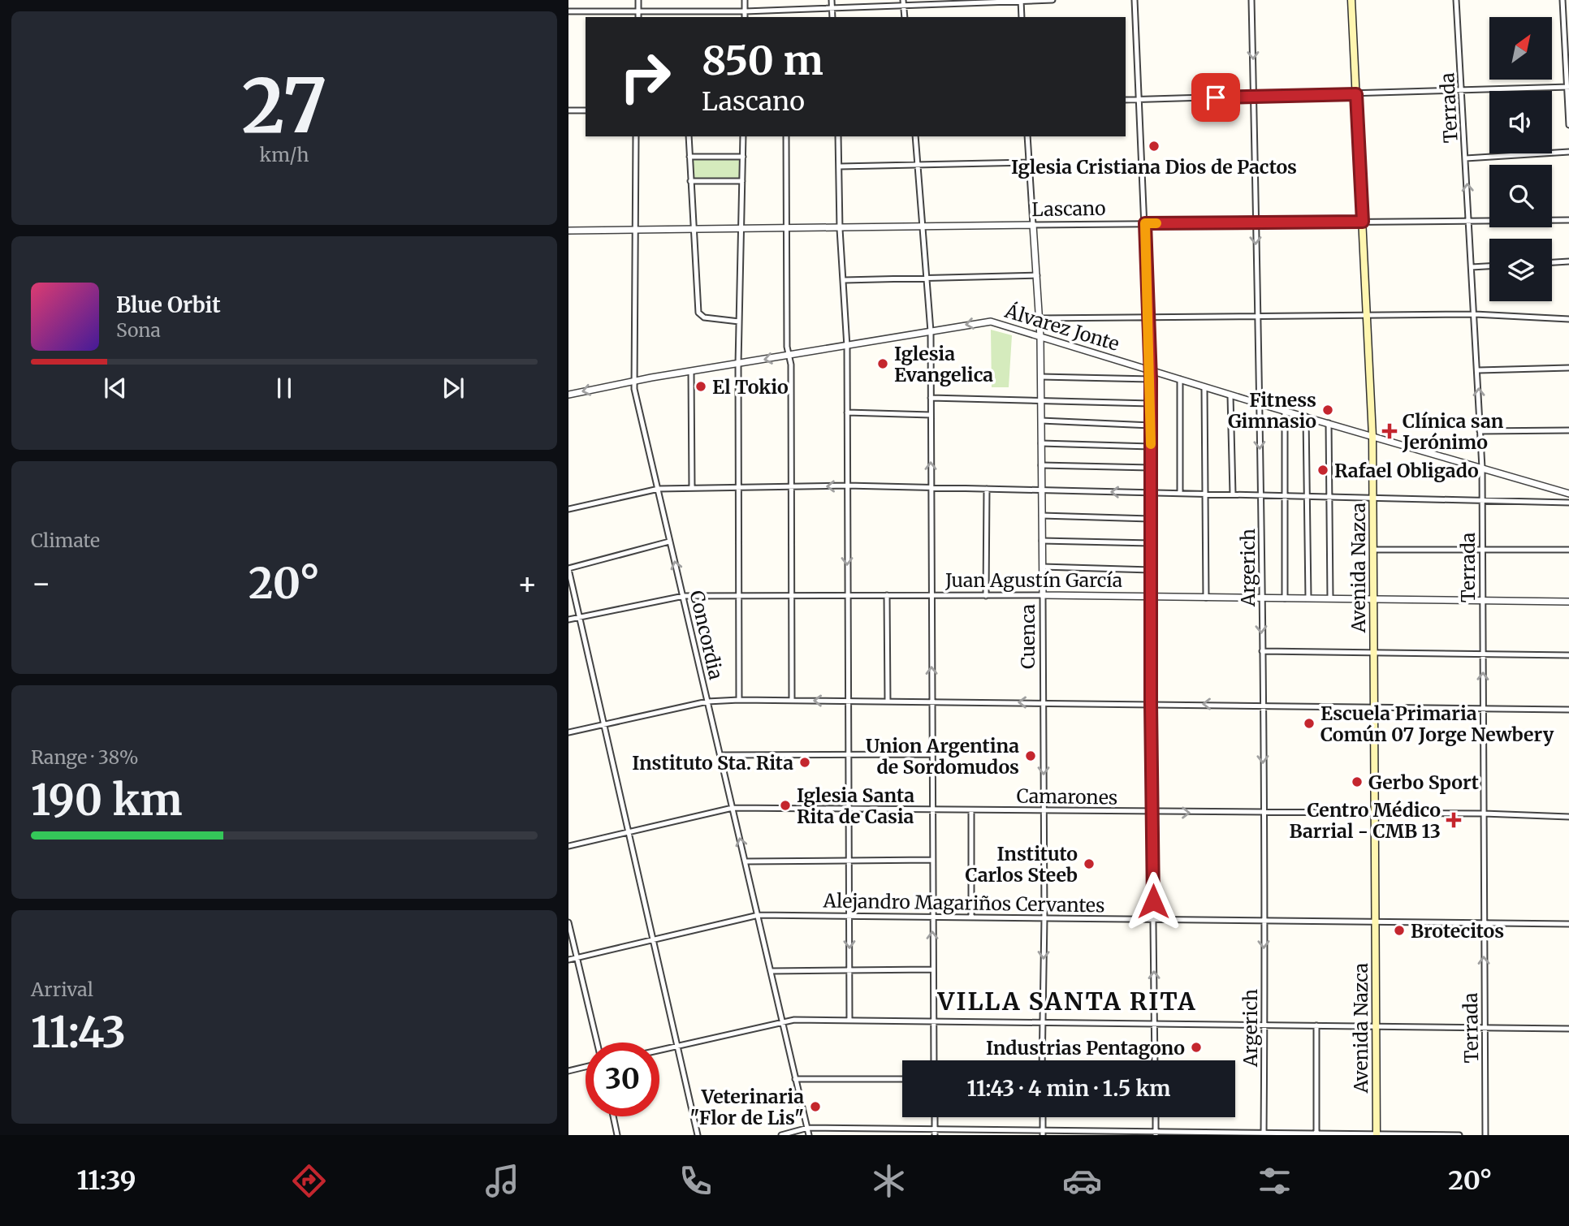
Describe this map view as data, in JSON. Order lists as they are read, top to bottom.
{
  "streets": {
    "main road": ["Avenida Nazca"],
    "street": [
      "Terrada",
      "Lascano",
      "Álvarez Jonte",
      "Argerich",
      "Juan Agustín García",
      "Concordia",
      "Cuenca",
      "Camarones",
      "Alejandro Magariños Cervantes"
    ]
  },
  "crossings": [
    ["Terrada", "Lascano"],
    ["Terrada", "Álvarez Jonte"],
    ["Terrada", "Juan Agustín García"],
    ["Terrada", "Camarones"],
    ["Terrada", "Alejandro Magariños Cervantes"],
    ["Lascano", "Argerich"],
    ["Lascano", "Avenida Nazca"],
    ["Lascano", "Concordia"],
    ["Lascano", "Cuenca"],
    ["Álvarez Jonte", "Argerich"],
    ["Álvarez Jonte", "Avenida Nazca"],
    ["Álvarez Jonte", "Concordia"],
    ["Álvarez Jonte", "Cuenca"],
    ["Argerich", "Juan Agustín García"],
    ["Argerich", "Camarones"],
    ["Argerich", "Alejandro Magariños Cervantes"],
    ["Avenida Nazca", "Juan Agustín García"],
    ["Avenida Nazca", "Camarones"],
    ["Avenida Nazca", "Alejandro Magariños Cervantes"],
    ["Juan Agustín García", "Concordia"],
    ["Juan Agustín García", "Cuenca"],
    ["Concordia", "Camarones"],
    ["Concordia", "Alejandro Magariños Cervantes"],
    ["Cuenca", "Camarones"],
    ["Cuenca", "Alejandro Magariños Cervantes"]
  ],
  "districts": ["VILLA SANTA RITA"],
  "places": {
    "other": [
      "Iglesia Cristiana Dios de Pactos",
      "Iglesia Evangelica",
      "El Tokio",
      "Fitness Gimnasio",
      "Rafael Obligado",
      "Escuela Primaria Común 07 Jorge Newbery",
      "Union Argentina de Sordomudos",
      "Instituto Sta. Rita",
      "Gerbo Sport",
      "Iglesia Santa Rita de Casia",
      "Instituto Carlos Steeb",
      "Brotecitos",
      "Industrias Pentagono",
      "Veterinaria \"Flor de Lis\""
    ],
    "health": ["Clínica san Jerónimo", "Centro Médico Barrial - CMB 13"]
  },
  "north": "top right",
  "page": {
    "tile": [
      ["27", "km/h"],
      "Climate",
      ["Range · 38%", "190 km"],
      ["Arrival", "11:43"]
    ],
    "turn": ["850 m", "Lascano"],
    "song": ["Blue Orbit", "Sona"],
    "heat": ["−", "20°", "+"],
    "limit": "30",
    "trip": "11:43 · 4 min · 1.5 km",
    "tabs": ["11:39", "20°"]
  }
}
